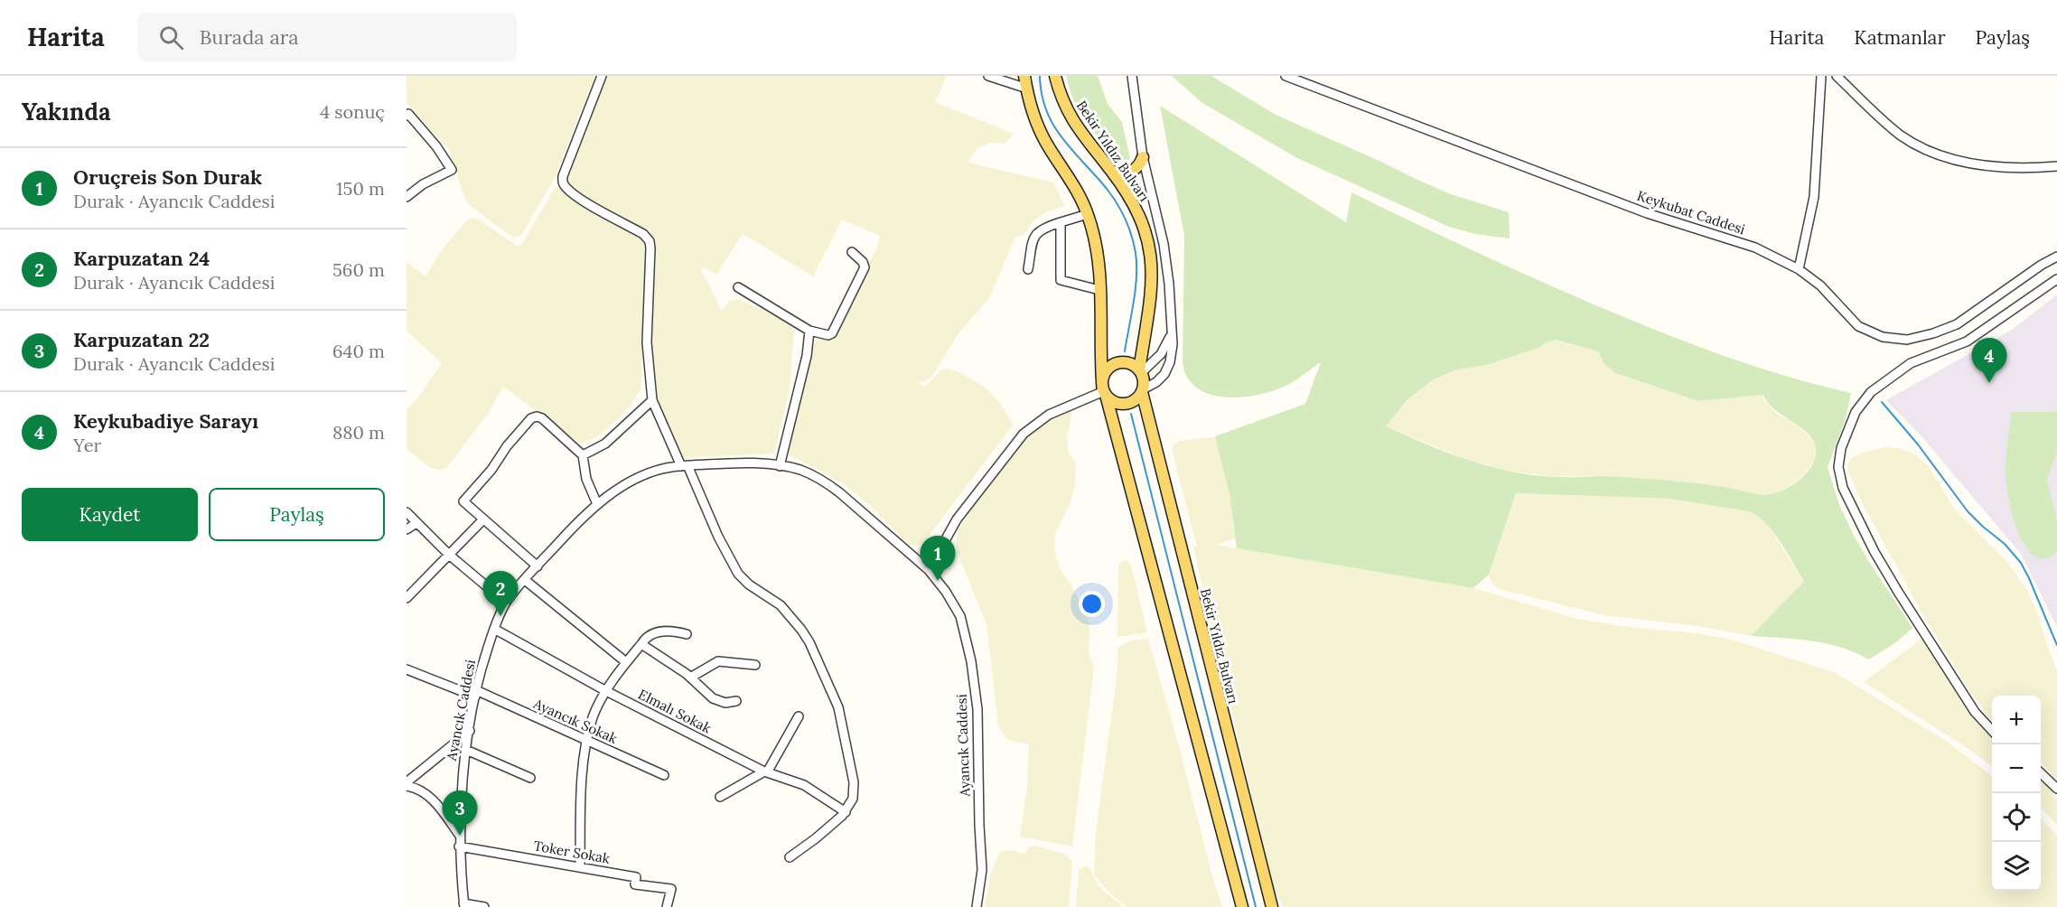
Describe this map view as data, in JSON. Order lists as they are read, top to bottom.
{
  "streets": {
    "main road": ["Bekir Yıldız Bulvarı"],
    "street": [
      "Keykubat Caddesi",
      "Ayancık Caddesi",
      "Elmalı Sokak",
      "Ayancık Sokak",
      "Toker Sokak"
    ]
  },
  "crossings": [
    ["Ayancık Caddesi", "Elmalı Sokak"],
    ["Ayancık Caddesi", "Ayancık Sokak"],
    ["Ayancık Caddesi", "Toker Sokak"]
  ],
  "page": {
    "header": "Harita",
    "search": "Burada ara",
    "nav": ["Harita", "Katmanlar", "Paylaş"],
    "heading": ["Yakında", "4 sonuç"],
    "list": [
      {
        "mark": "1",
        "name": "Oruçreis Son Durak",
        "note": "Durak · Ayancık Caddesi",
        "value": "150 m"
      },
      {
        "mark": "2",
        "name": "Karpuzatan 24",
        "note": "Durak · Ayancık Caddesi",
        "value": "560 m"
      },
      {
        "mark": "3",
        "name": "Karpuzatan 22",
        "note": "Durak · Ayancık Caddesi",
        "value": "640 m"
      },
      {
        "mark": "4",
        "name": "Keykubadiye Sarayı",
        "note": "Yer",
        "value": "880 m"
      }
    ],
    "pins": [
      "4",
      "1",
      "2",
      "3"
    ],
    "buttons": ["Kaydet", "Paylaş"],
    "map_buttons": ["+", "−"]
  }
}
